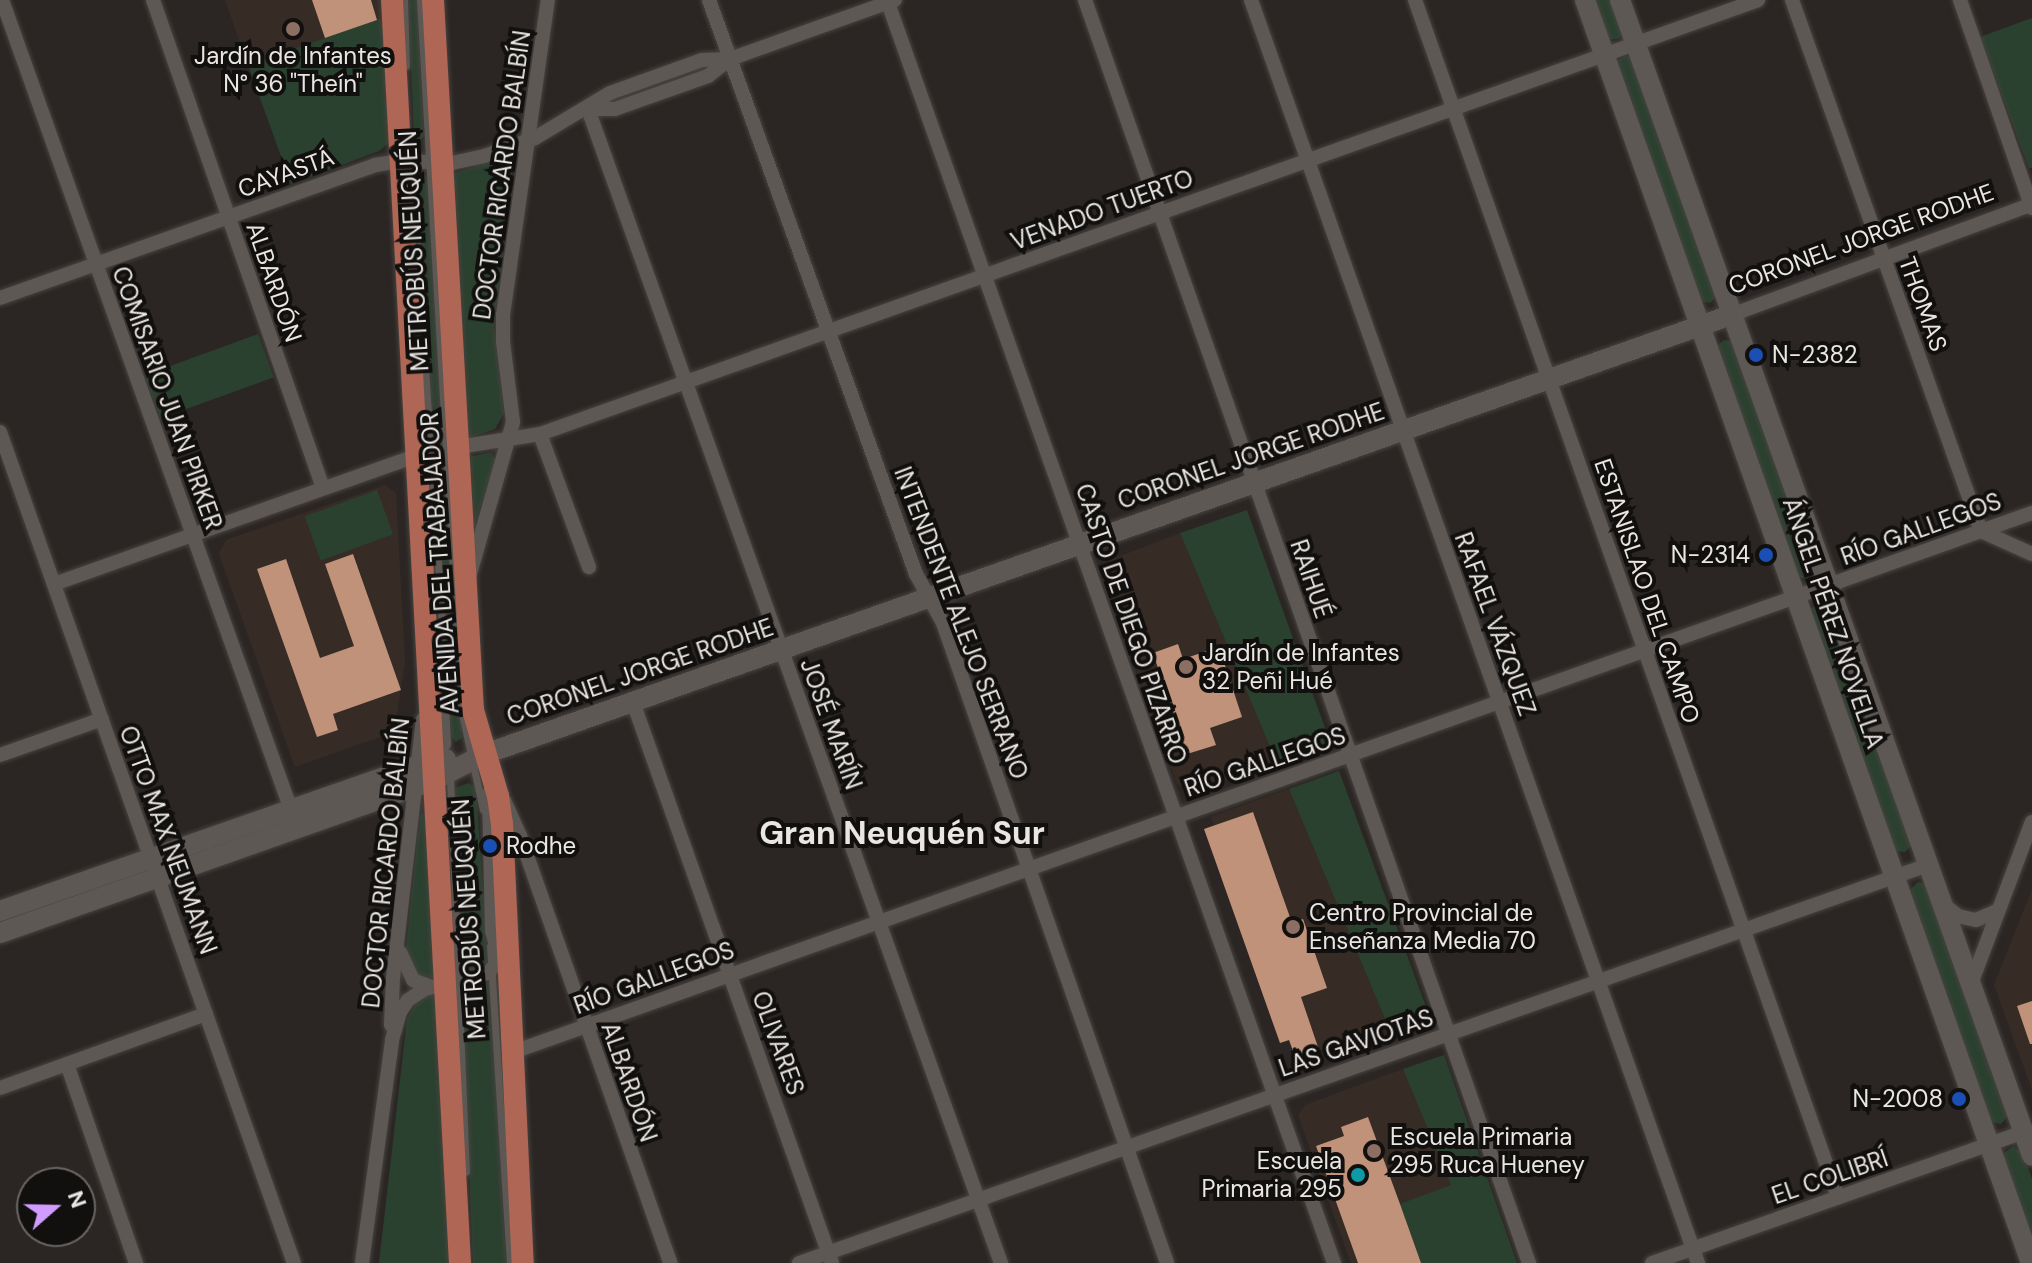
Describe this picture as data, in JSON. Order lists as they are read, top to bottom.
{
  "streets": {
    "main road": ["CORONEL JORGE RODHE", "AVENIDA DEL TRABAJADOR", "ÁNGEL PÉREZ NOVELLA"],
    "street": [
      "CAYASTÁ",
      "DOCTOR RICARDO BALBÍN",
      "VENADO TUERTO",
      "ALBARDÓN",
      "THOMAS",
      "COMISARIO JUAN PIRKER",
      "RÍO GALLEGOS",
      "RAIHUÉ",
      "ESTANISLAO DEL CAMPO",
      "INTENDENTE ALEJO SERRANO",
      "CASTO DE DIEGO PIZARRO",
      "RAFAEL VÁZQUEZ",
      "JOSÉ MARÍN",
      "OTTO MAX NEUMANN",
      "OLIVARES",
      "LAS GAVIOTAS",
      "EL COLIBRÍ"
    ],
    "lane": ["METROBÚS NEUQUÉN"]
  },
  "crossings": [
    ["CAYASTÁ", "DOCTOR RICARDO BALBÍN"],
    ["CAYASTÁ", "METROBÚS NEUQUÉN"],
    ["CAYASTÁ", "ALBARDÓN"],
    ["CAYASTÁ", "COMISARIO JUAN PIRKER"],
    ["CAYASTÁ", "AVENIDA DEL TRABAJADOR"],
    ["CAYASTÁ", "INTENDENTE ALEJO SERRANO"],
    ["CAYASTÁ", "CASTO DE DIEGO PIZARRO"],
    ["CAYASTÁ", "JOSÉ MARÍN"],
    ["DOCTOR RICARDO BALBÍN", "VENADO TUERTO"],
    ["DOCTOR RICARDO BALBÍN", "CORONEL JORGE RODHE"],
    ["DOCTOR RICARDO BALBÍN", "METROBÚS NEUQUÉN"],
    ["DOCTOR RICARDO BALBÍN", "AVENIDA DEL TRABAJADOR"],
    ["VENADO TUERTO", "AVENIDA DEL TRABAJADOR"],
    ["VENADO TUERTO", "RAIHUÉ"],
    ["VENADO TUERTO", "ESTANISLAO DEL CAMPO"],
    ["VENADO TUERTO", "INTENDENTE ALEJO SERRANO"],
    ["VENADO TUERTO", "ÁNGEL PÉREZ NOVELLA"],
    ["VENADO TUERTO", "CASTO DE DIEGO PIZARRO"],
    ["VENADO TUERTO", "RAFAEL VÁZQUEZ"],
    ["VENADO TUERTO", "JOSÉ MARÍN"],
    ["CORONEL JORGE RODHE", "METROBÚS NEUQUÉN"],
    ["CORONEL JORGE RODHE", "THOMAS"],
    ["CORONEL JORGE RODHE", "COMISARIO JUAN PIRKER"],
    ["CORONEL JORGE RODHE", "AVENIDA DEL TRABAJADOR"],
    ["CORONEL JORGE RODHE", "RAIHUÉ"],
    ["CORONEL JORGE RODHE", "ESTANISLAO DEL CAMPO"],
    ["CORONEL JORGE RODHE", "INTENDENTE ALEJO SERRANO"],
    ["CORONEL JORGE RODHE", "ÁNGEL PÉREZ NOVELLA"],
    ["CORONEL JORGE RODHE", "CASTO DE DIEGO PIZARRO"],
    ["CORONEL JORGE RODHE", "RAFAEL VÁZQUEZ"],
    ["CORONEL JORGE RODHE", "JOSÉ MARÍN"],
    ["CORONEL JORGE RODHE", "OTTO MAX NEUMANN"],
    ["CORONEL JORGE RODHE", "OLIVARES"],
    ["METROBÚS NEUQUÉN", "AVENIDA DEL TRABAJADOR"],
    ["ALBARDÓN", "RÍO GALLEGOS"],
    ["ALBARDÓN", "AVENIDA DEL TRABAJADOR"],
    ["THOMAS", "RÍO GALLEGOS"],
    ["RÍO GALLEGOS", "AVENIDA DEL TRABAJADOR"],
    ["RÍO GALLEGOS", "RAIHUÉ"],
    ["RÍO GALLEGOS", "ESTANISLAO DEL CAMPO"],
    ["RÍO GALLEGOS", "INTENDENTE ALEJO SERRANO"],
    ["RÍO GALLEGOS", "ÁNGEL PÉREZ NOVELLA"],
    ["RÍO GALLEGOS", "CASTO DE DIEGO PIZARRO"],
    ["RÍO GALLEGOS", "RAFAEL VÁZQUEZ"],
    ["RÍO GALLEGOS", "JOSÉ MARÍN"],
    ["RÍO GALLEGOS", "OLIVARES"],
    ["RAIHUÉ", "LAS GAVIOTAS"],
    ["ESTANISLAO DEL CAMPO", "LAS GAVIOTAS"],
    ["ESTANISLAO DEL CAMPO", "EL COLIBRÍ"],
    ["INTENDENTE ALEJO SERRANO", "LAS GAVIOTAS"],
    ["ÁNGEL PÉREZ NOVELLA", "LAS GAVIOTAS"],
    ["ÁNGEL PÉREZ NOVELLA", "EL COLIBRÍ"],
    ["CASTO DE DIEGO PIZARRO", "LAS GAVIOTAS"],
    ["RAFAEL VÁZQUEZ", "LAS GAVIOTAS"],
    ["RAFAEL VÁZQUEZ", "EL COLIBRÍ"],
    ["JOSÉ MARÍN", "LAS GAVIOTAS"],
    ["OLIVARES", "LAS GAVIOTAS"]
  ],
  "districts": ["Gran Neuquén Sur"],
  "places": [
    "Jardín de Infantes N° 36 \"Theín\"",
    "N-2382",
    "N-2314",
    "Jardín de Infantes 32 Peñi Hué",
    "Rodhe",
    "Centro Provincial de Enseñanza Media 70",
    "N-2008",
    "Escuela Primaria 295 Ruca Hueney",
    "Escuela Primaria 295"
  ],
  "north": "right"
}
